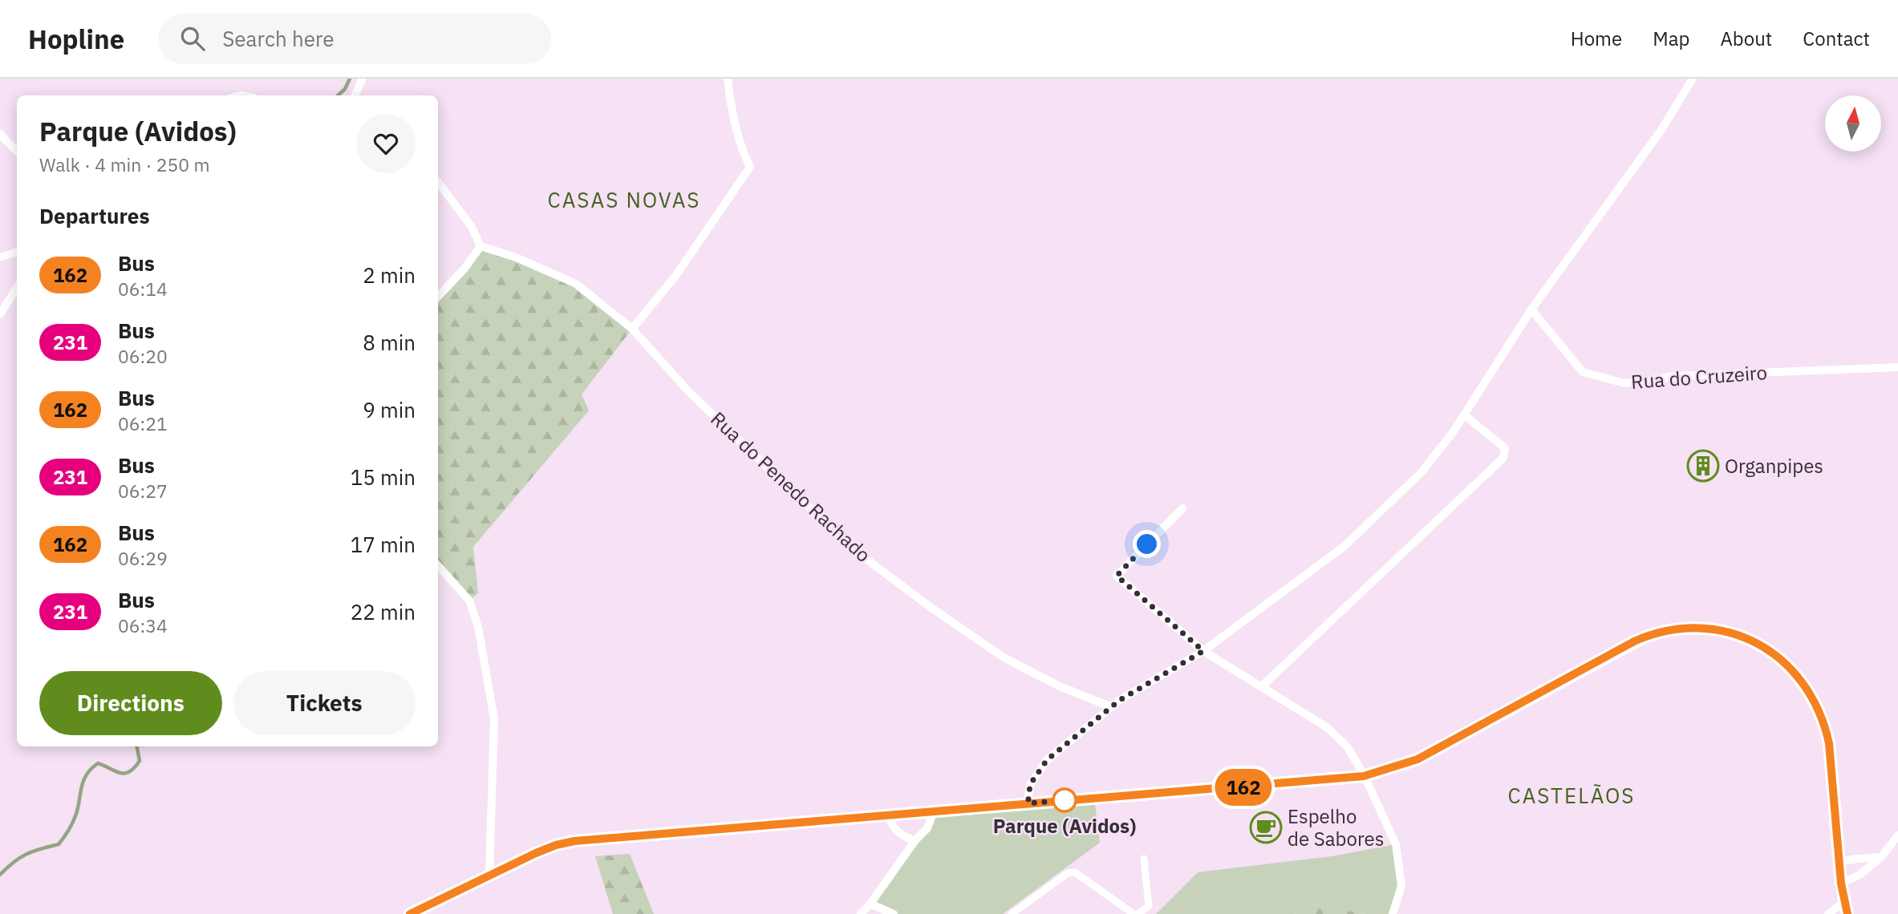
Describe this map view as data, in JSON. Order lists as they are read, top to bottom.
{
  "streets": {
    "street": ["Rua do Cruzeiro", "Rua do Penedo Rachado"]
  },
  "districts": ["CASAS NOVAS", "CASTELÃOS"],
  "places": {
    "building": ["Organpipes"],
    "other": ["Parque (Avidos)"],
    "cafe": ["Espelho de Sabores"]
  },
  "lines": ["bus line 162"],
  "north": "top",
  "page": {
    "header": "Hopline",
    "search": "Search here",
    "nav": [
      "Home",
      "Map",
      "About",
      "Contact"
    ],
    "on_map": "162",
    "heading": [
      ["Parque (Avidos)", "Walk · 4 min · 250 m"],
      "Departures"
    ],
    "list": [
      {
        "mark": "162",
        "name": "Bus",
        "note": "06:14",
        "value": "2 min"
      },
      {
        "mark": "231",
        "name": "Bus",
        "note": "06:20",
        "value": "8 min"
      },
      {
        "mark": "162",
        "name": "Bus",
        "note": "06:21",
        "value": "9 min"
      },
      {
        "mark": "231",
        "name": "Bus",
        "note": "06:27",
        "value": "15 min"
      },
      {
        "mark": "162",
        "name": "Bus",
        "note": "06:29",
        "value": "17 min"
      },
      {
        "mark": "231",
        "name": "Bus",
        "note": "06:34",
        "value": "22 min"
      }
    ],
    "buttons": ["Directions", "Tickets"]
  }
}
